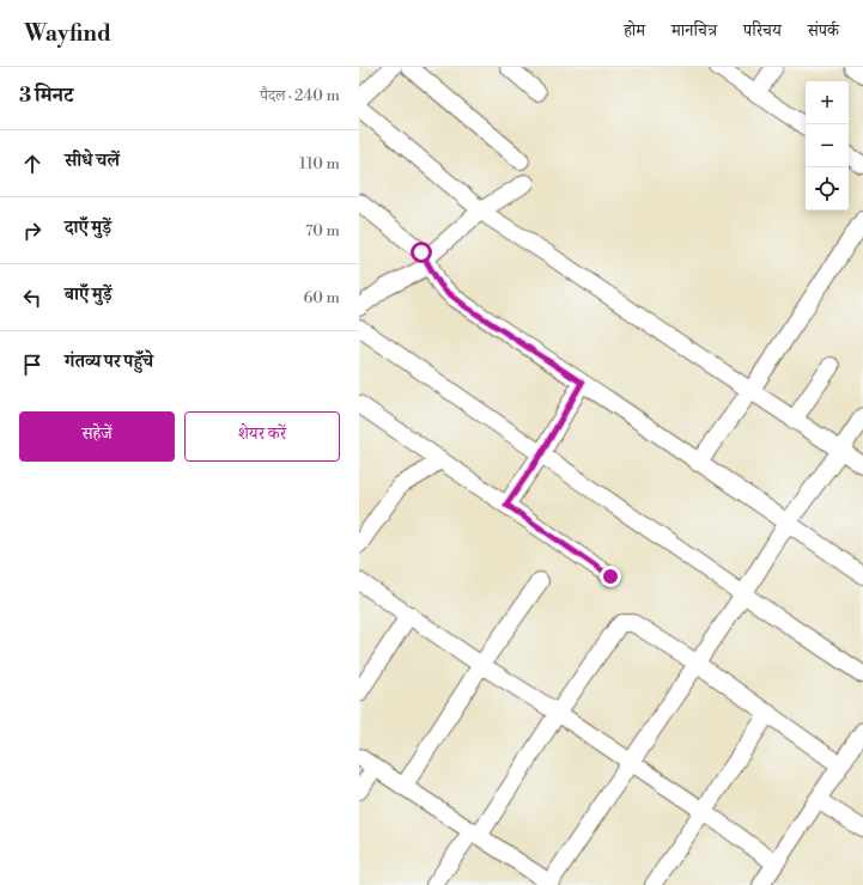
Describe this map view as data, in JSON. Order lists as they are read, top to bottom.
{
  "page": {
    "header": "Wayfind",
    "nav": [
      "होम",
      "मानचित्र",
      "परिचय",
      "संपर्क"
    ],
    "heading": ["3 मिनट", "पैदल · 240 m"],
    "map_buttons": ["+", "−"],
    "list": [
      ["सीधे चलें", "110 m"],
      ["दाएँ मुड़ें", "70 m"],
      ["बाएँ मुड़ें", "60 m"],
      "गंतव्य पर पहुँचे"
    ],
    "buttons": ["सहेजें", "शेयर करें"]
  }
}
